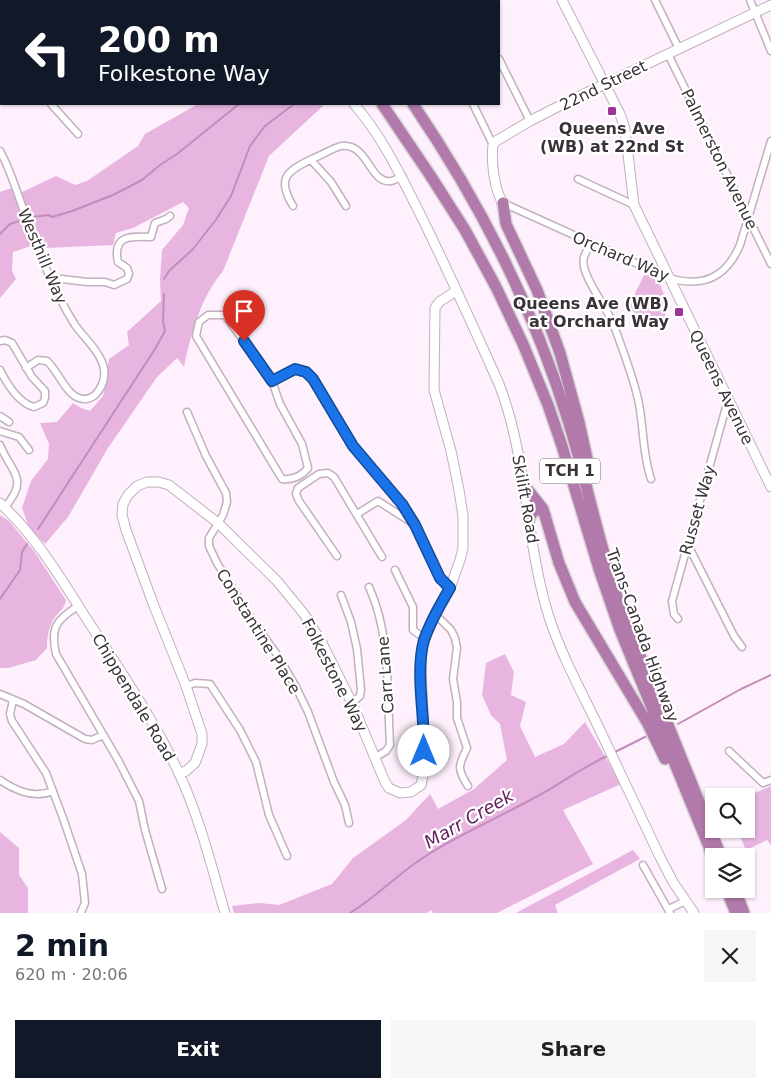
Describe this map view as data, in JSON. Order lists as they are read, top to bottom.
{
  "streets": {
    "highway": ["TCH 1", "Trans-Canada Highway"],
    "street": [
      "22nd Street",
      "Palmerston Avenue",
      "Westhill Way",
      "Orchard Way",
      "Queens Avenue",
      "Skilift Road",
      "Russet Way",
      "Constantine Place",
      "Folkestone Way",
      "Carr Lane",
      "Chippendale Road"
    ]
  },
  "crossings": [
    ["22nd Street", "Palmerston Avenue"],
    ["22nd Street", "Queens Avenue"],
    ["Palmerston Avenue", "Orchard Way"],
    ["Orchard Way", "Queens Avenue"],
    ["Queens Avenue", "Russet Way"],
    ["Skilift Road", "Folkestone Way"],
    ["Constantine Place", "Folkestone Way"],
    ["Folkestone Way", "Carr Lane"],
    ["Folkestone Way", "Chippendale Road"]
  ],
  "water": ["Marr Creek"],
  "places": {
    "transit": ["Queens Ave (WB) at 22nd St", "Queens Ave (WB) at Orchard Way"]
  },
  "page": {
    "turn": ["200 m", "Folkestone Way"],
    "heading": ["2 min", "620 m · 20:06"],
    "buttons": ["Exit", "Share"]
  }
}
